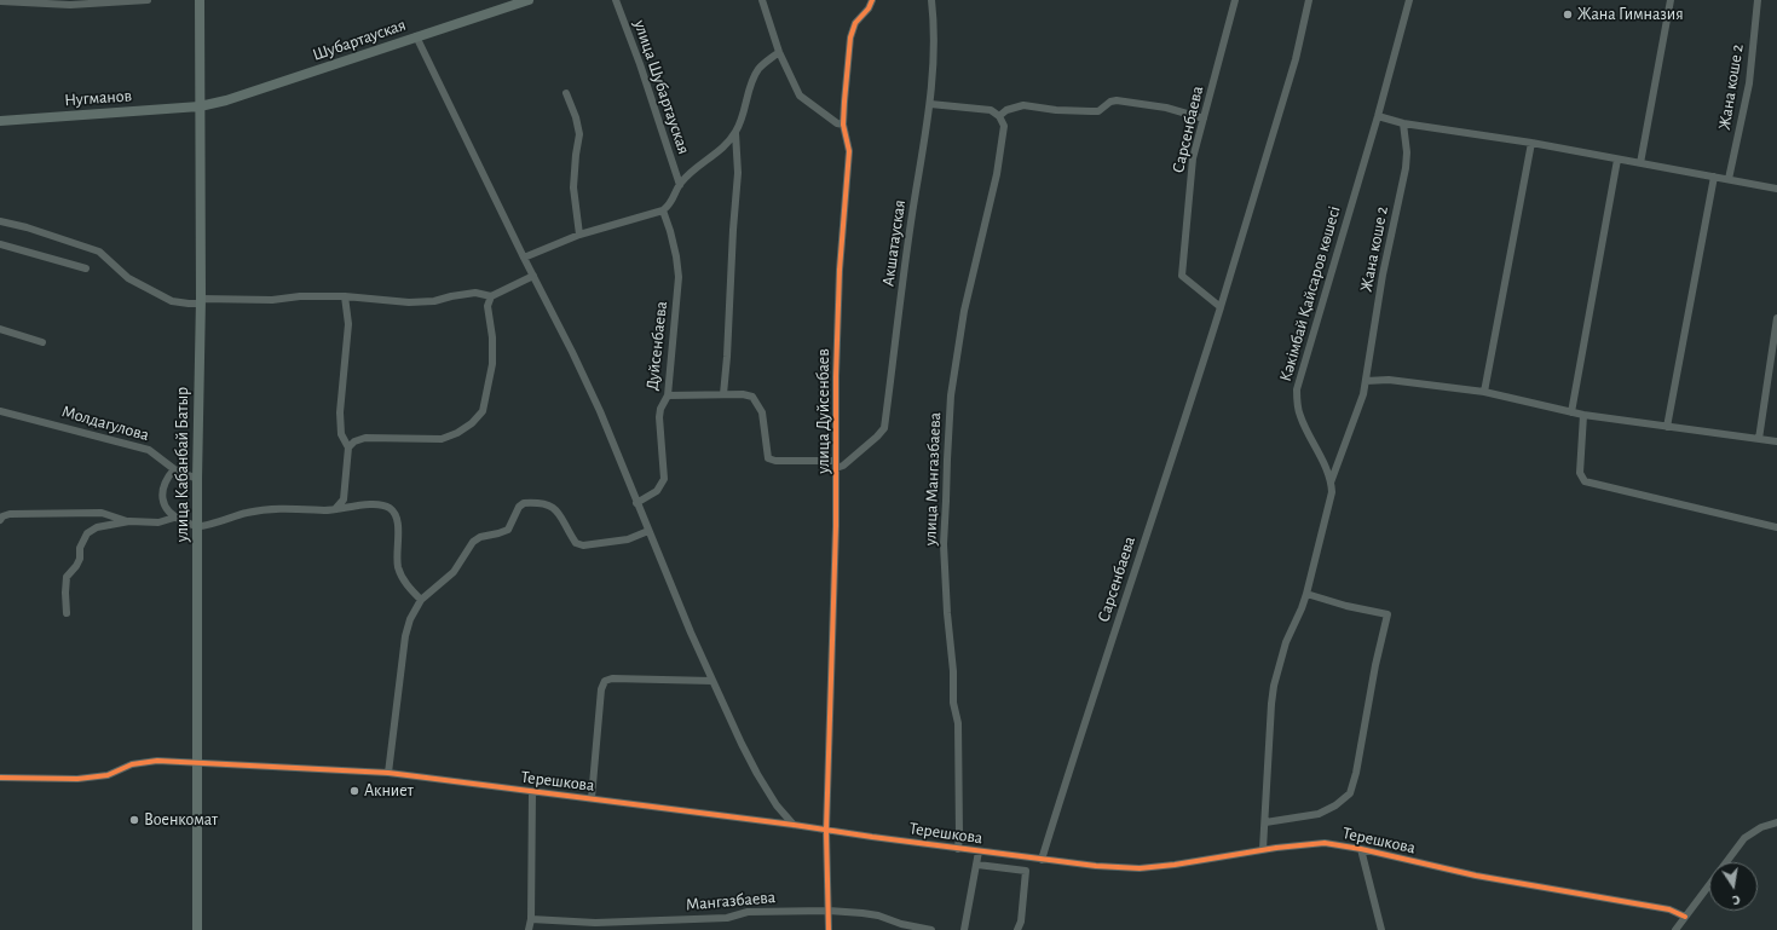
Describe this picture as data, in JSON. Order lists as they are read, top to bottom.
{
  "streets": {
    "main road": ["Шубартауская", "Нугманов", "улица Кабанбай Батыр"],
    "street": [
      "улица Шубартауская",
      "Жана коше 2",
      "Сарсенбаева",
      "Акшатауская",
      "Кәкімбай Қайсаров көшесі",
      "Дуйсенбаева",
      "улица Дуйсенбаев",
      "Молдагулова",
      "улица Мангазбаева",
      "Терешкова",
      "Мангазбаева"
    ]
  },
  "crossings": [
    ["Шубартауская", "Нугманов"],
    ["Шубартауская", "улица Кабанбай Батыр"],
    ["Жана коше 2", "Кәкімбай Қайсаров көшесі"],
    ["Нугманов", "улица Кабанбай Батыр"],
    ["Сарсенбаева", "Терешкова"],
    ["Акшатауская", "улица Дуйсенбаев"],
    ["Кәкімбай Қайсаров көшесі", "Терешкова"],
    ["улица Дуйсенбаев", "Терешкова"],
    ["Молдагулова", "улица Кабанбай Батыр"],
    ["улица Кабанбай Батыр", "Терешкова"],
    ["улица Мангазбаева", "Терешкова"]
  ],
  "places": ["Жана Гимназия", "Акниет", "Военкомат"],
  "north": "bottom"
}
